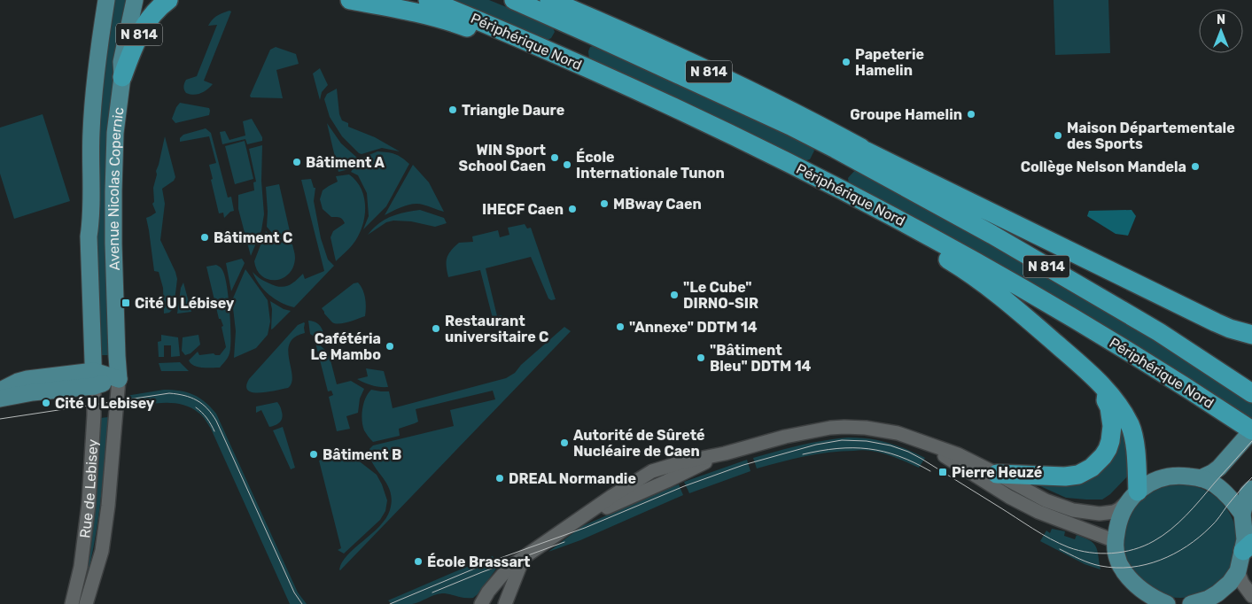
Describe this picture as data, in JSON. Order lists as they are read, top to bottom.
{
  "streets": {
    "highway": ["N 814", "Périphérique Nord"],
    "main road": ["Avenue Nicolas Copernic"],
    "street": ["Rue de Lebisey"]
  },
  "crossings": [
    ["N 814", "Périphérique Nord"],
    ["N 814", "Avenue Nicolas Copernic"],
    ["Avenue Nicolas Copernic", "Rue de Lebisey"]
  ],
  "places": {
    "other": [
      "Papeterie Hamelin",
      "Triangle Daure",
      "Groupe Hamelin",
      "Maison Départementale des Sports",
      "WIN Sport School Caen",
      "Bâtiment A",
      "École Internationale Tunon",
      "Collège Nelson Mandela",
      "MBway Caen",
      "IHECF Caen",
      "Bâtiment C",
      "\"Le Cube\" DIRNO-SIR",
      "\"Annexe\" DDTM 14",
      "Restaurant universitaire C",
      "Cafétéria Le Mambo",
      "\"Bâtiment Bleu\" DDTM 14",
      "Cité U Lebisey",
      "Autorité de Sûreté Nucléaire de Caen",
      "Bâtiment B",
      "DREAL Normandie",
      "École Brassart"
    ],
    "transit": ["Cité U Lébisey", "Pierre Heuzé"]
  },
  "north": "top"
}
